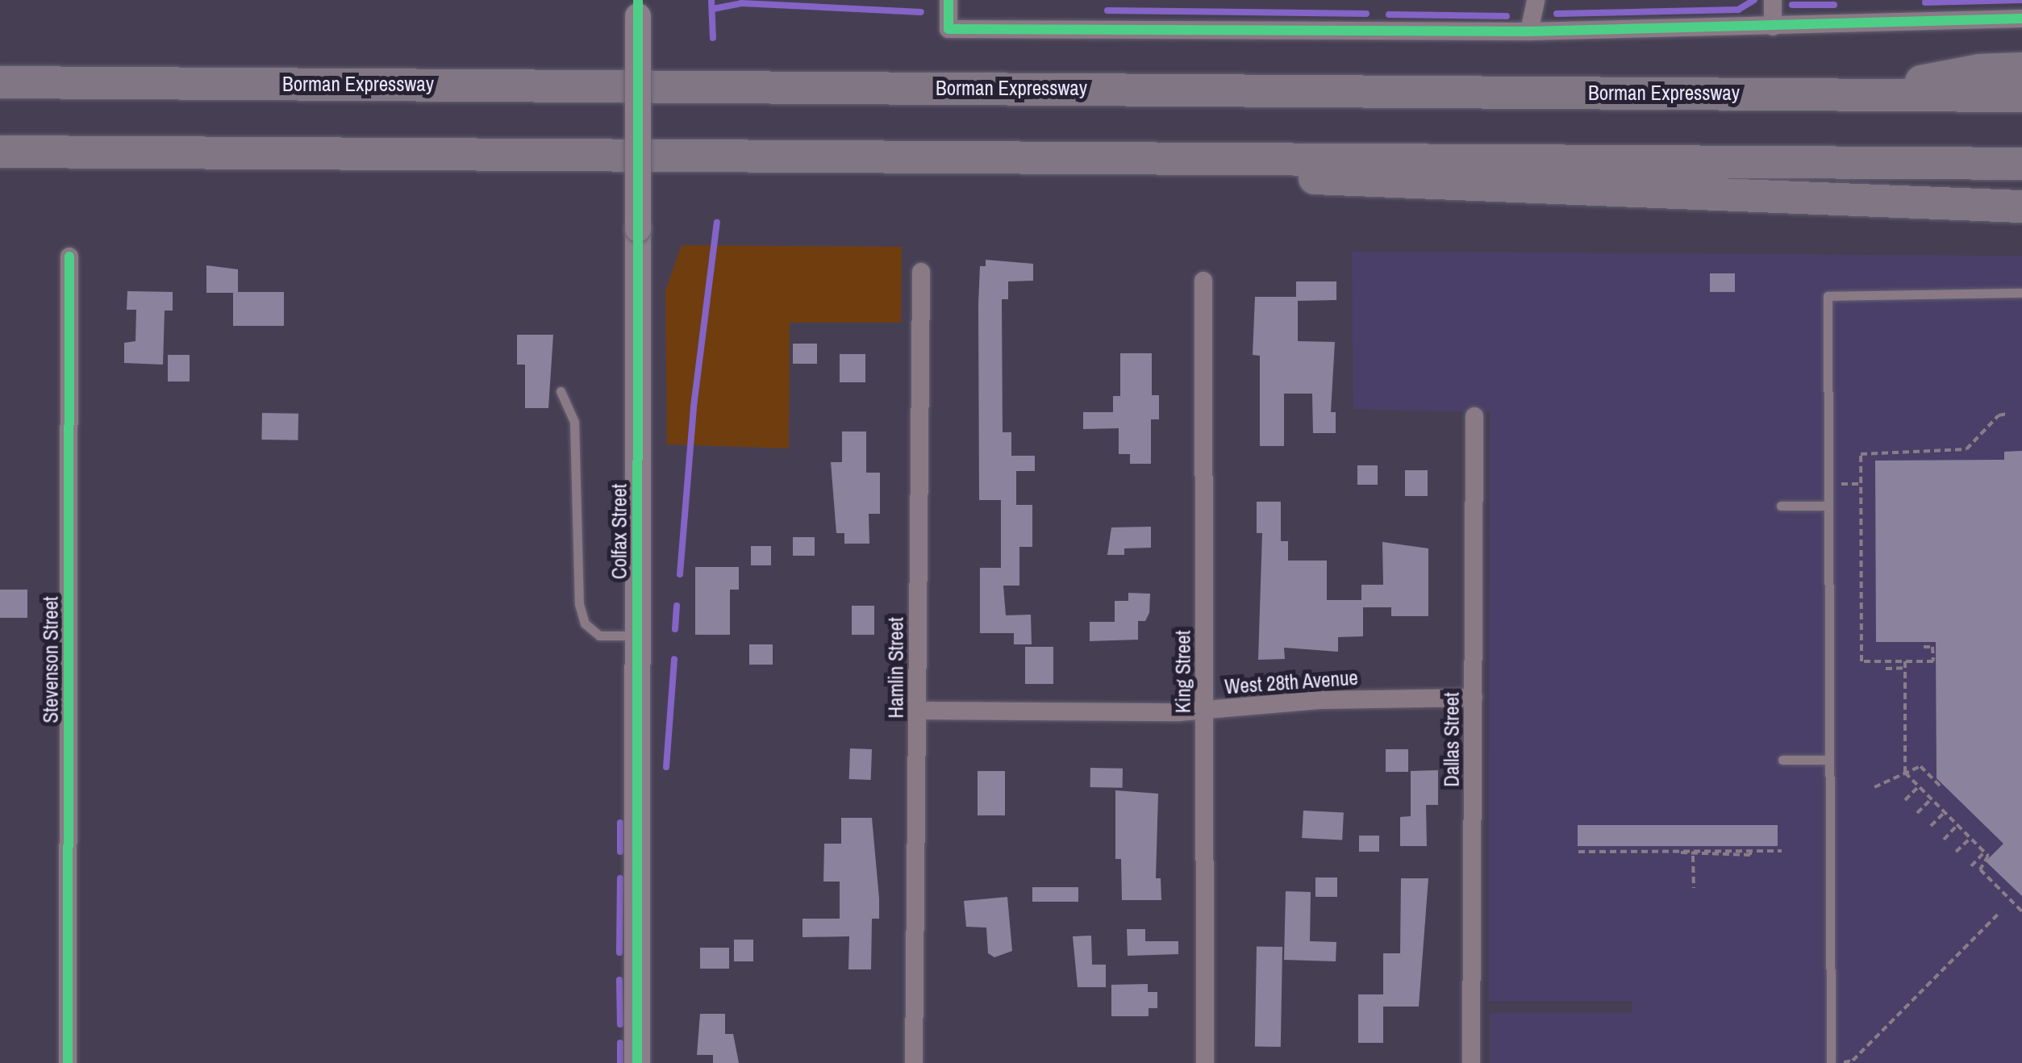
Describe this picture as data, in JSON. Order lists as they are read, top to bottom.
{
  "streets": {
    "highway": ["Borman Expressway"],
    "street": [
      "Colfax Street",
      "Stevenson Street",
      "Hamlin Street",
      "King Street",
      "West 28th Avenue",
      "Dallas Street"
    ]
  },
  "crossings": [
    ["Hamlin Street", "West 28th Avenue"],
    ["King Street", "West 28th Avenue"],
    ["West 28th Avenue", "Dallas Street"]
  ]
}
